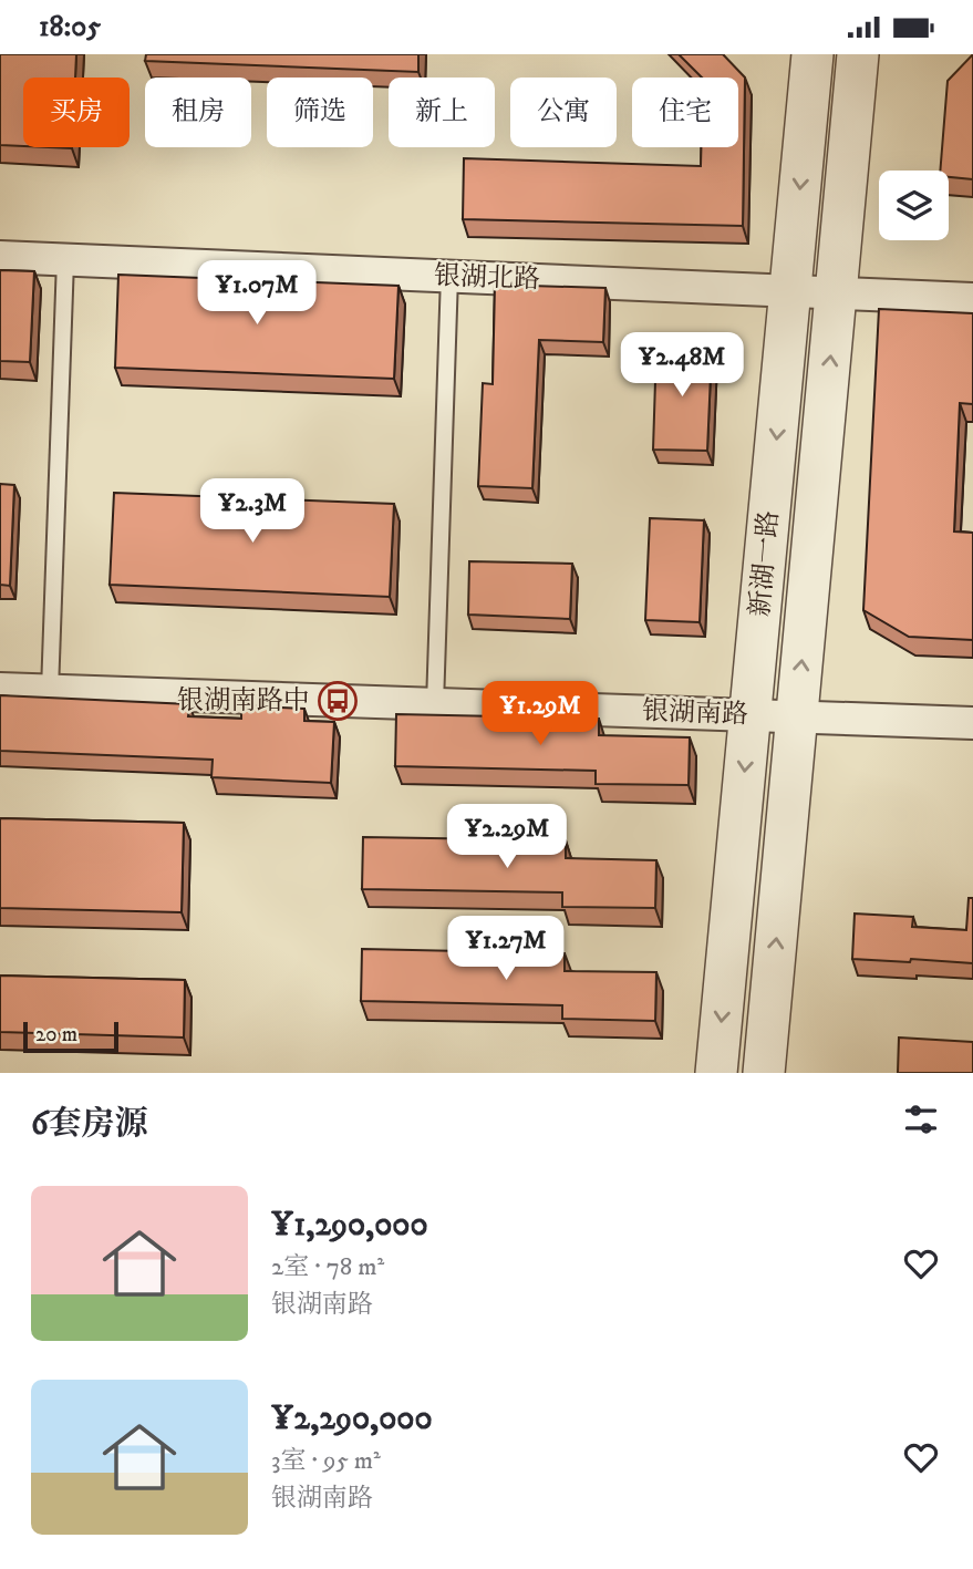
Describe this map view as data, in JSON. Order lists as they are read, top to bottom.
{
  "streets": {
    "street": ["银湖北路", "新湖一路", "银湖南路"]
  },
  "crossings": [
    ["银湖北路", "新湖一路"],
    ["新湖一路", "银湖南路"]
  ],
  "places": {
    "bus stop": ["银湖南路中"]
  },
  "scale_bar": "20 m",
  "page": {
    "status": "18:05",
    "chip": [
      "买房",
      "租房",
      "筛选",
      "新上",
      "公寓",
      "住宅"
    ],
    "price": [
      "¥1.07M",
      "¥2.48M",
      "¥2.3M",
      "¥1.29M",
      "¥2.29M",
      "¥1.27M"
    ],
    "scale": "20 m",
    "heading": "6套房源",
    "list": [
      {
        "name": "¥1,290,000",
        "note": "2室 · 78 m² · 银湖南路"
      },
      {
        "name": "¥2,290,000",
        "note": "3室 · 95 m² · 银湖南路"
      }
    ]
  }
}
